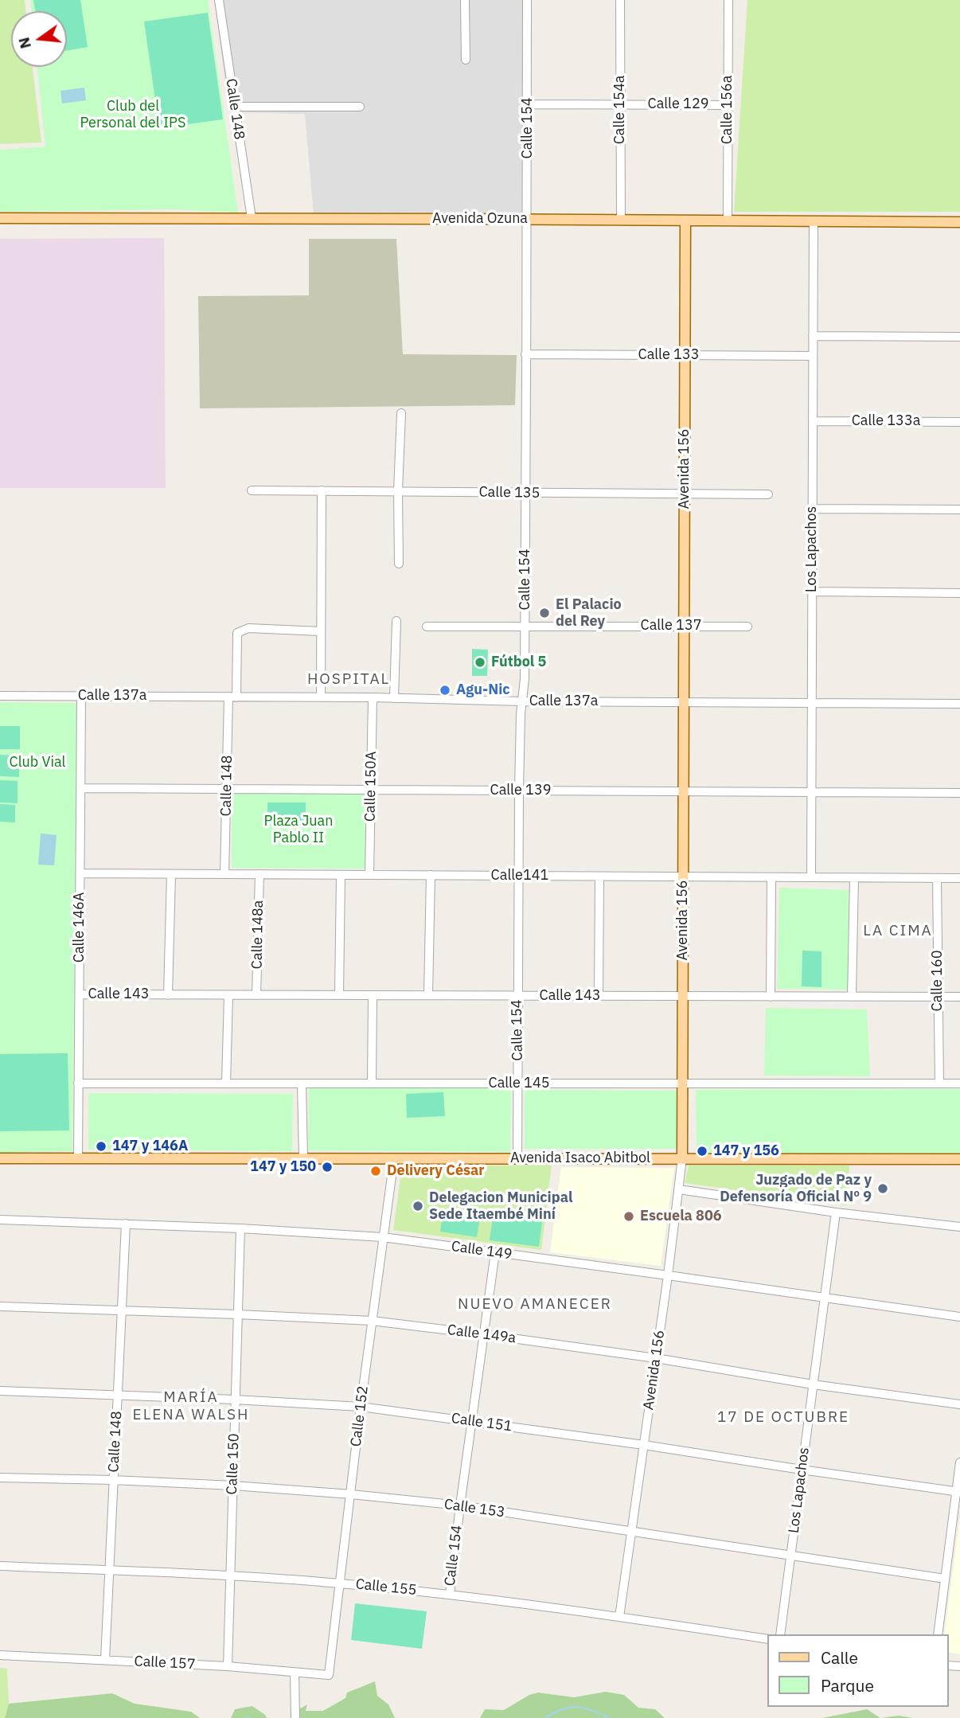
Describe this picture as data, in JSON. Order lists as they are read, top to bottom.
{
  "streets": {
    "main road": ["Avenida Ozuna", "Avenida 156", "Avenida Isaco Abitbol"],
    "street": [
      "Calle 129",
      "Calle 148",
      "Calle 154a",
      "Calle 156a",
      "Calle 154",
      "Calle 133",
      "Calle 133a",
      "Calle 135",
      "Los Lapachos",
      "Calle 137",
      "Calle 137a",
      "Calle 150A",
      "Calle 139",
      "Calle141",
      "Calle 146A",
      "Calle 148a",
      "Calle 160",
      "Calle 143",
      "Calle 145",
      "Calle 149",
      "Calle 149a",
      "Calle 152",
      "Calle 151",
      "Calle 150",
      "Calle 153",
      "Calle 155",
      "Calle 157"
    ]
  },
  "crossings": [
    ["Calle 129", "Calle 154a"],
    ["Calle 129", "Calle 156a"],
    ["Calle 129", "Calle 154"],
    ["Calle 148", "Avenida Ozuna"],
    ["Calle 148", "Calle 137a"],
    ["Calle 148", "Calle 139"],
    ["Calle 148", "Calle141"],
    ["Calle 148", "Calle 149"],
    ["Calle 148", "Calle 149a"],
    ["Calle 148", "Calle 151"],
    ["Calle 148", "Calle 153"],
    ["Calle 148", "Calle 155"],
    ["Calle 148", "Calle 157"],
    ["Calle 154a", "Avenida Ozuna"],
    ["Calle 156a", "Avenida Ozuna"],
    ["Calle 154", "Avenida Ozuna"],
    ["Calle 154", "Calle 133"],
    ["Calle 154", "Calle 135"],
    ["Calle 154", "Calle 137"],
    ["Calle 154", "Calle 137a"],
    ["Calle 154", "Calle 139"],
    ["Calle 154", "Calle141"],
    ["Calle 154", "Calle 143"],
    ["Calle 154", "Calle 145"],
    ["Calle 154", "Avenida Isaco Abitbol"],
    ["Calle 154", "Calle 149"],
    ["Calle 154", "Calle 149a"],
    ["Calle 154", "Calle 151"],
    ["Calle 154", "Calle 153"],
    ["Calle 154", "Calle 155"],
    ["Avenida Ozuna", "Avenida 156"],
    ["Avenida Ozuna", "Los Lapachos"],
    ["Calle 133", "Avenida 156"],
    ["Calle 133", "Los Lapachos"],
    ["Calle 133a", "Los Lapachos"],
    ["Avenida 156", "Calle 135"],
    ["Avenida 156", "Calle 137"],
    ["Avenida 156", "Calle 137a"],
    ["Avenida 156", "Calle 139"],
    ["Avenida 156", "Calle141"],
    ["Avenida 156", "Calle 143"],
    ["Avenida 156", "Calle 145"],
    ["Avenida 156", "Avenida Isaco Abitbol"],
    ["Avenida 156", "Calle 149"],
    ["Avenida 156", "Calle 149a"],
    ["Avenida 156", "Calle 151"],
    ["Avenida 156", "Calle 153"],
    ["Avenida 156", "Calle 155"],
    ["Los Lapachos", "Calle 137a"],
    ["Los Lapachos", "Calle 139"],
    ["Los Lapachos", "Calle141"],
    ["Los Lapachos", "Calle 149"],
    ["Los Lapachos", "Calle 149a"],
    ["Los Lapachos", "Calle 151"],
    ["Los Lapachos", "Calle 153"],
    ["Calle 137a", "Calle 150A"],
    ["Calle 137a", "Calle 146A"],
    ["Calle 150A", "Calle 139"],
    ["Calle 150A", "Calle141"],
    ["Calle 139", "Calle 146A"],
    ["Calle141", "Calle 146A"],
    ["Calle141", "Calle 148a"],
    ["Calle141", "Calle 160"],
    ["Calle 146A", "Calle 143"],
    ["Calle 146A", "Calle 145"],
    ["Calle 146A", "Avenida Isaco Abitbol"],
    ["Calle 148a", "Calle 143"],
    ["Calle 160", "Calle 143"],
    ["Calle 160", "Calle 145"],
    ["Avenida Isaco Abitbol", "Calle 152"],
    ["Calle 149", "Calle 152"],
    ["Calle 149", "Calle 150"],
    ["Calle 149a", "Calle 152"],
    ["Calle 149a", "Calle 150"],
    ["Calle 152", "Calle 151"],
    ["Calle 152", "Calle 153"],
    ["Calle 152", "Calle 155"],
    ["Calle 152", "Calle 157"],
    ["Calle 151", "Calle 150"],
    ["Calle 150", "Calle 153"],
    ["Calle 150", "Calle 155"],
    ["Calle 150", "Calle 157"]
  ],
  "districts": [
    "HOSPITAL",
    "LA CIMA",
    "NUEVO AMANECER",
    "MARÍA ELENA WALSH",
    "17 DE OCTUBRE"
  ],
  "parks": ["Club del Personal del IPS", "Club Vial", "Plaza Juan Pablo II"],
  "places": [
    "El Palacio del Rey",
    "Fútbol 5",
    "Agu-Nic",
    "147 y 146A",
    "147 y 156",
    "147 y 150",
    "Delivery César",
    "Juzgado de Paz y Defensoría Oficial Nº 9",
    "Delegacion Municipal Sede Itaembé Miní",
    "Escuela 806"
  ],
  "legend": ["Calle", "Parque"],
  "north": "left"
}
